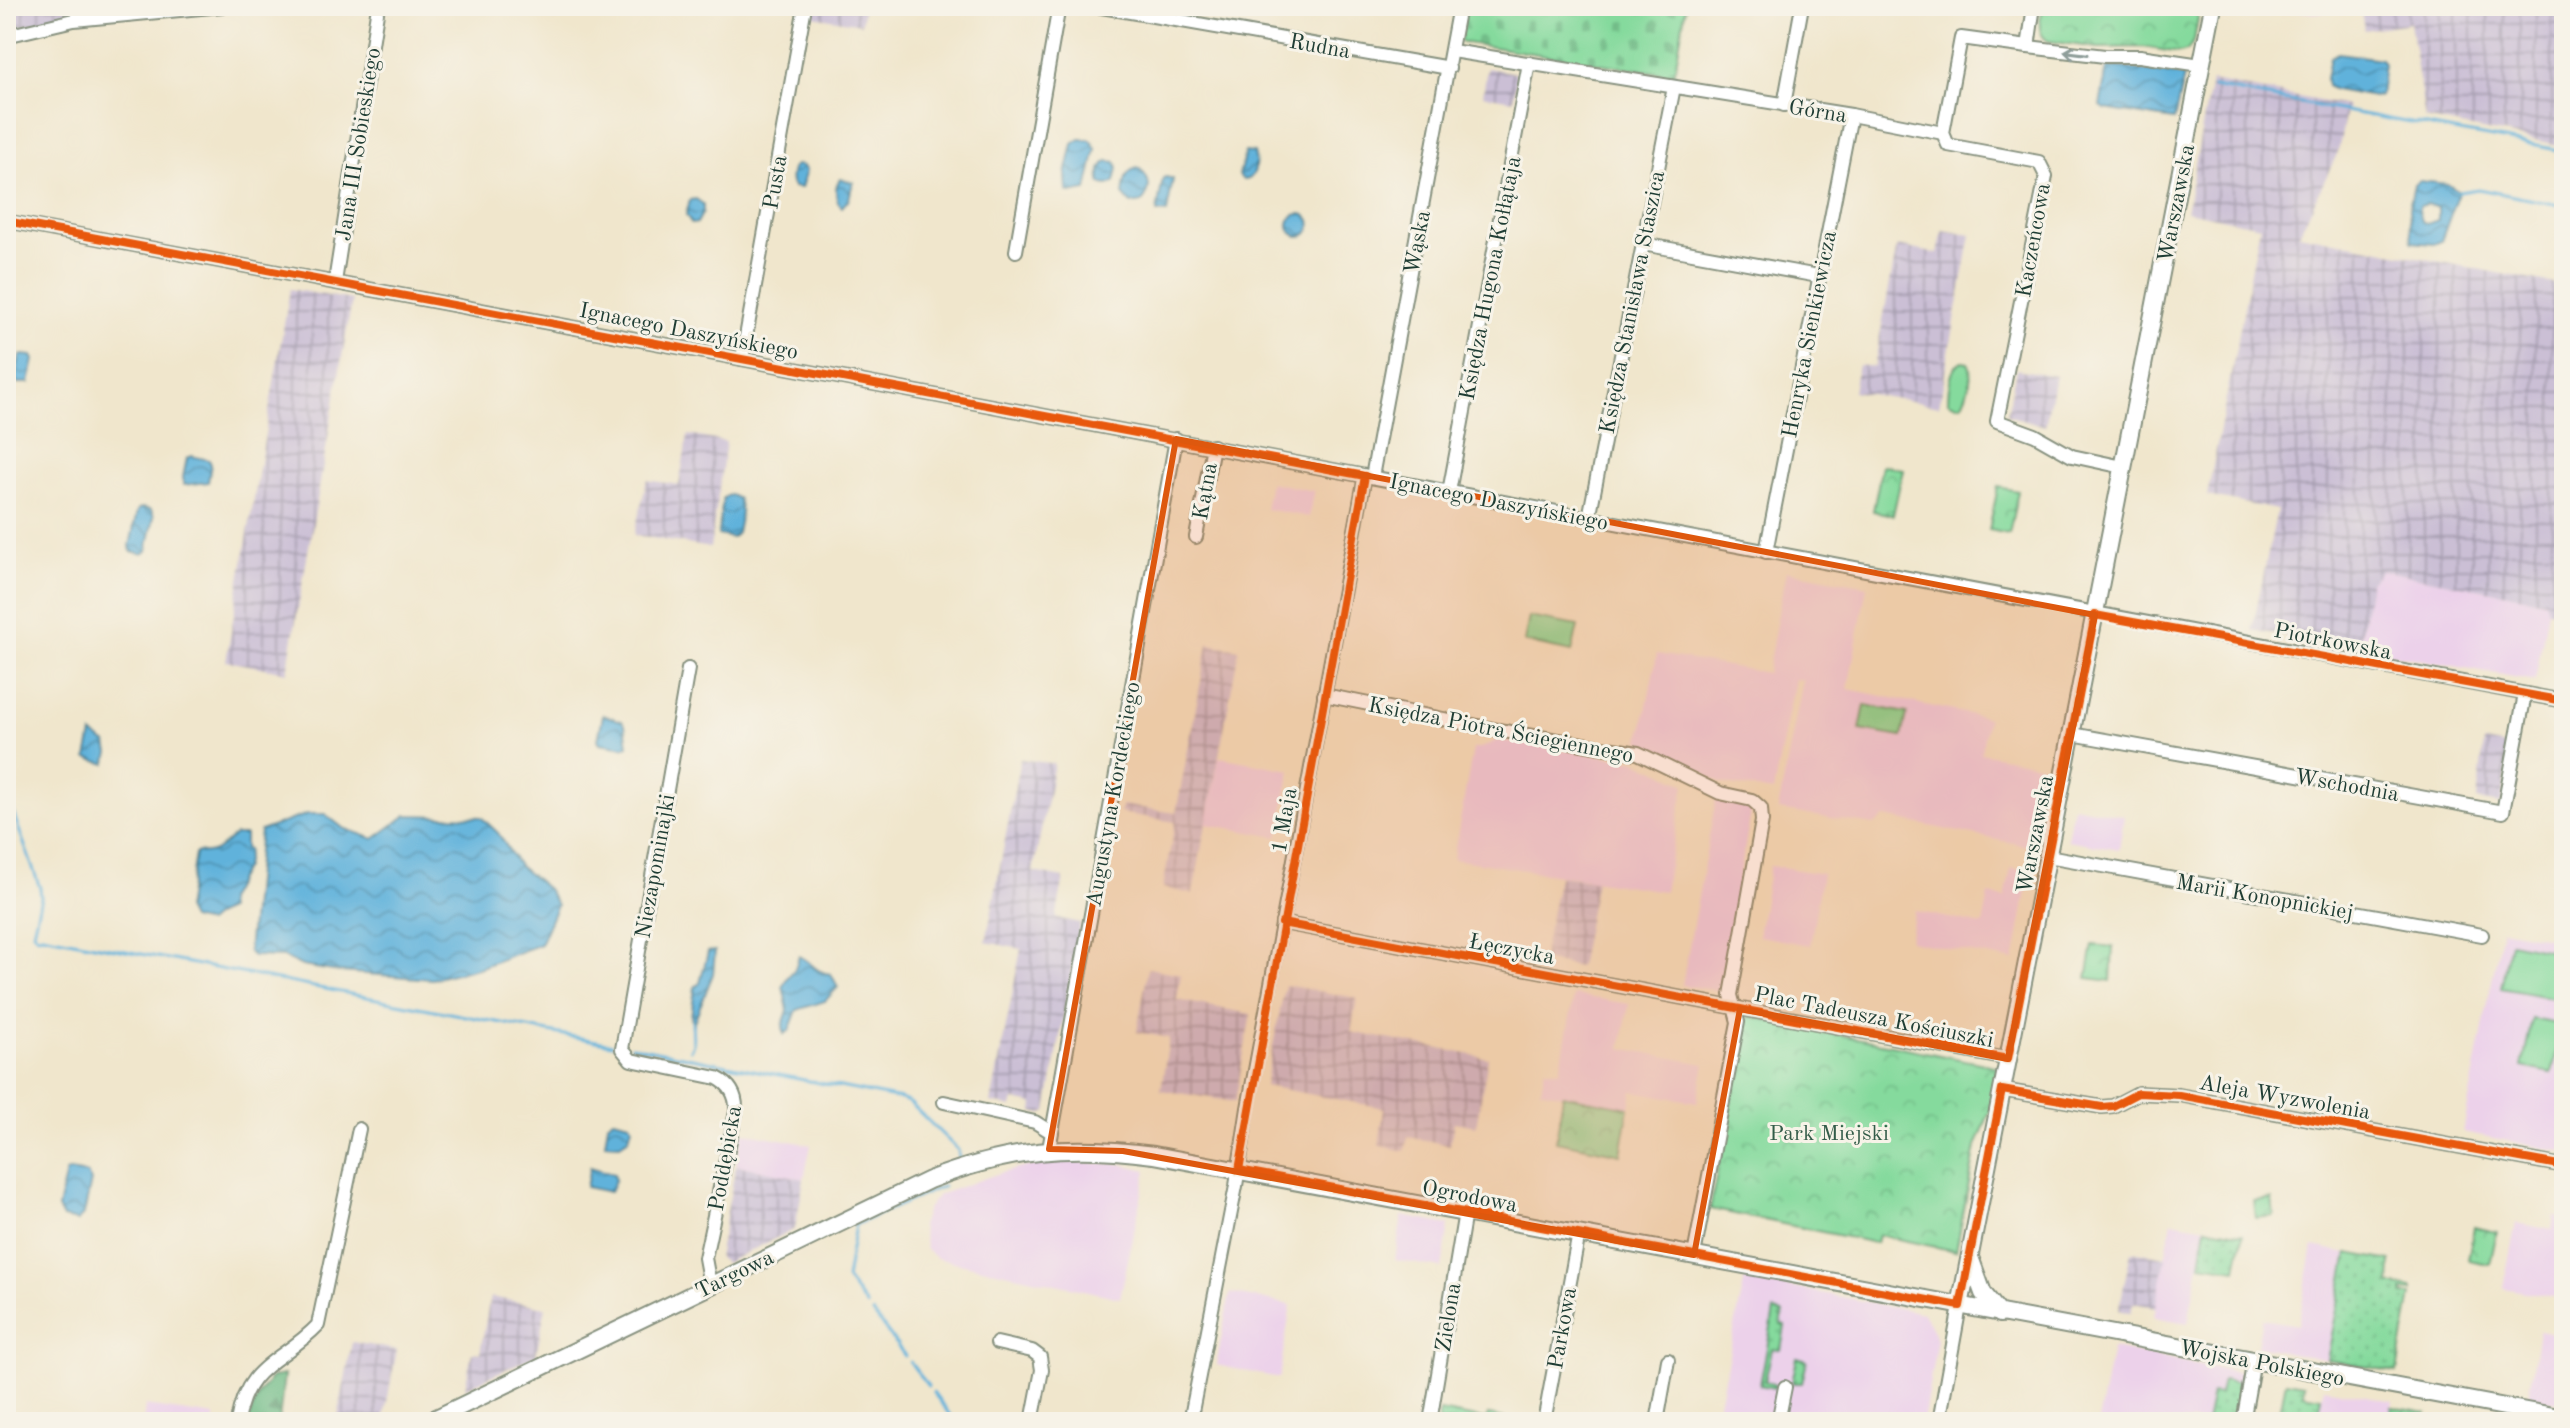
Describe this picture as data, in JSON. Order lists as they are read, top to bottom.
{
  "streets": {
    "main road": [
      "Warszawska",
      "Plac Tadeusza Kościuszki",
      "Ogrodowa",
      "Targowa",
      "Wojska Polskiego"
    ],
    "street": [
      "Rudna",
      "Górna",
      "Jana III Sobieskiego",
      "Pusta",
      "Kaczeńcowa",
      "Wąska",
      "Księdza Hugona Kołłątaja",
      "Księdza Stanisława Staszica",
      "Ignacego Daszyńskiego",
      "Henryka Sienkiewicza",
      "Kątna",
      "Piotrkowska",
      "Księdza Piotra Ściegiennego",
      "Wschodnia",
      "Augustyna Kordeckiego",
      "1 Maja",
      "Niezapominajki",
      "Marii Konopnickiej",
      "Łęczycka",
      "Aleja Wyzwolenia",
      "Poddębicka",
      "Zielona",
      "Parkowa"
    ]
  },
  "crossings": [
    ["Rudna", "Wąska"],
    ["Górna", "Kaczeńcowa"],
    ["Górna", "Księdza Hugona Kołłątaja"],
    ["Górna", "Księdza Stanisława Staszica"],
    ["Górna", "Henryka Sienkiewicza"],
    ["Jana III Sobieskiego", "Ignacego Daszyńskiego"],
    ["Pusta", "Ignacego Daszyńskiego"],
    ["Warszawska", "Kaczeńcowa"],
    ["Warszawska", "Ignacego Daszyńskiego"],
    ["Warszawska", "Piotrkowska"],
    ["Warszawska", "Wschodnia"],
    ["Warszawska", "Marii Konopnickiej"],
    ["Warszawska", "Plac Tadeusza Kościuszki"],
    ["Wąska", "Ignacego Daszyńskiego"],
    ["Wąska", "1 Maja"],
    ["Księdza Hugona Kołłątaja", "Ignacego Daszyńskiego"],
    ["Księdza Stanisława Staszica", "Ignacego Daszyńskiego"],
    ["Ignacego Daszyńskiego", "Henryka Sienkiewicza"],
    ["Ignacego Daszyńskiego", "Kątna"],
    ["Ignacego Daszyńskiego", "Piotrkowska"],
    ["Ignacego Daszyńskiego", "Augustyna Kordeckiego"],
    ["Ignacego Daszyńskiego", "1 Maja"],
    ["Piotrkowska", "Wschodnia"],
    ["Księdza Piotra Ściegiennego", "1 Maja"],
    ["Księdza Piotra Ściegiennego", "Łęczycka"],
    ["Księdza Piotra Ściegiennego", "Plac Tadeusza Kościuszki"],
    ["Augustyna Kordeckiego", "Ogrodowa"],
    ["Augustyna Kordeckiego", "Targowa"],
    ["1 Maja", "Łęczycka"],
    ["1 Maja", "Ogrodowa"],
    ["Niezapominajki", "Poddębicka"],
    ["Łęczycka", "Plac Tadeusza Kościuszki"],
    ["Plac Tadeusza Kościuszki", "Aleja Wyzwolenia"],
    ["Plac Tadeusza Kościuszki", "Ogrodowa"],
    ["Plac Tadeusza Kościuszki", "Wojska Polskiego"],
    ["Poddębicka", "Targowa"],
    ["Ogrodowa", "Targowa"],
    ["Ogrodowa", "Zielona"],
    ["Ogrodowa", "Parkowa"]
  ],
  "parks": ["Park Miejski"]
}
